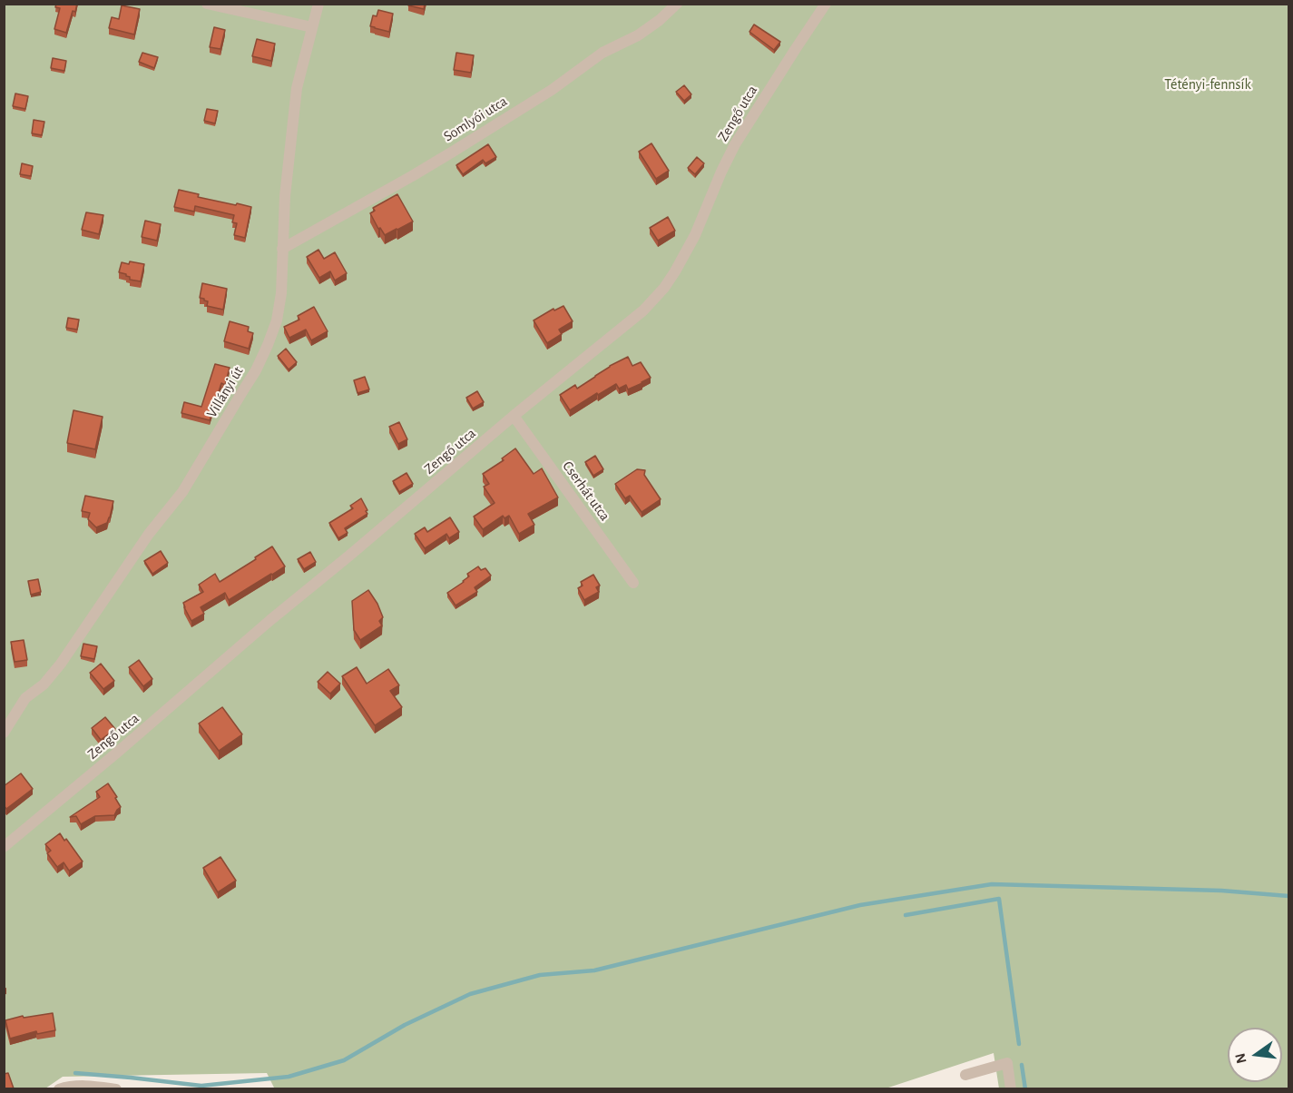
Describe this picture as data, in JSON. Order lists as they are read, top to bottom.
{
  "streets": {
    "street": [
      "Zengő utca",
      "Somlyói utca",
      "Villányi út",
      "Cserhát utca"
    ]
  },
  "crossings": [
    ["Zengő utca", "Cserhát utca"],
    ["Somlyói utca", "Villányi út"]
  ],
  "parks": ["Tétényi-fennsík"],
  "north": "left"
}
